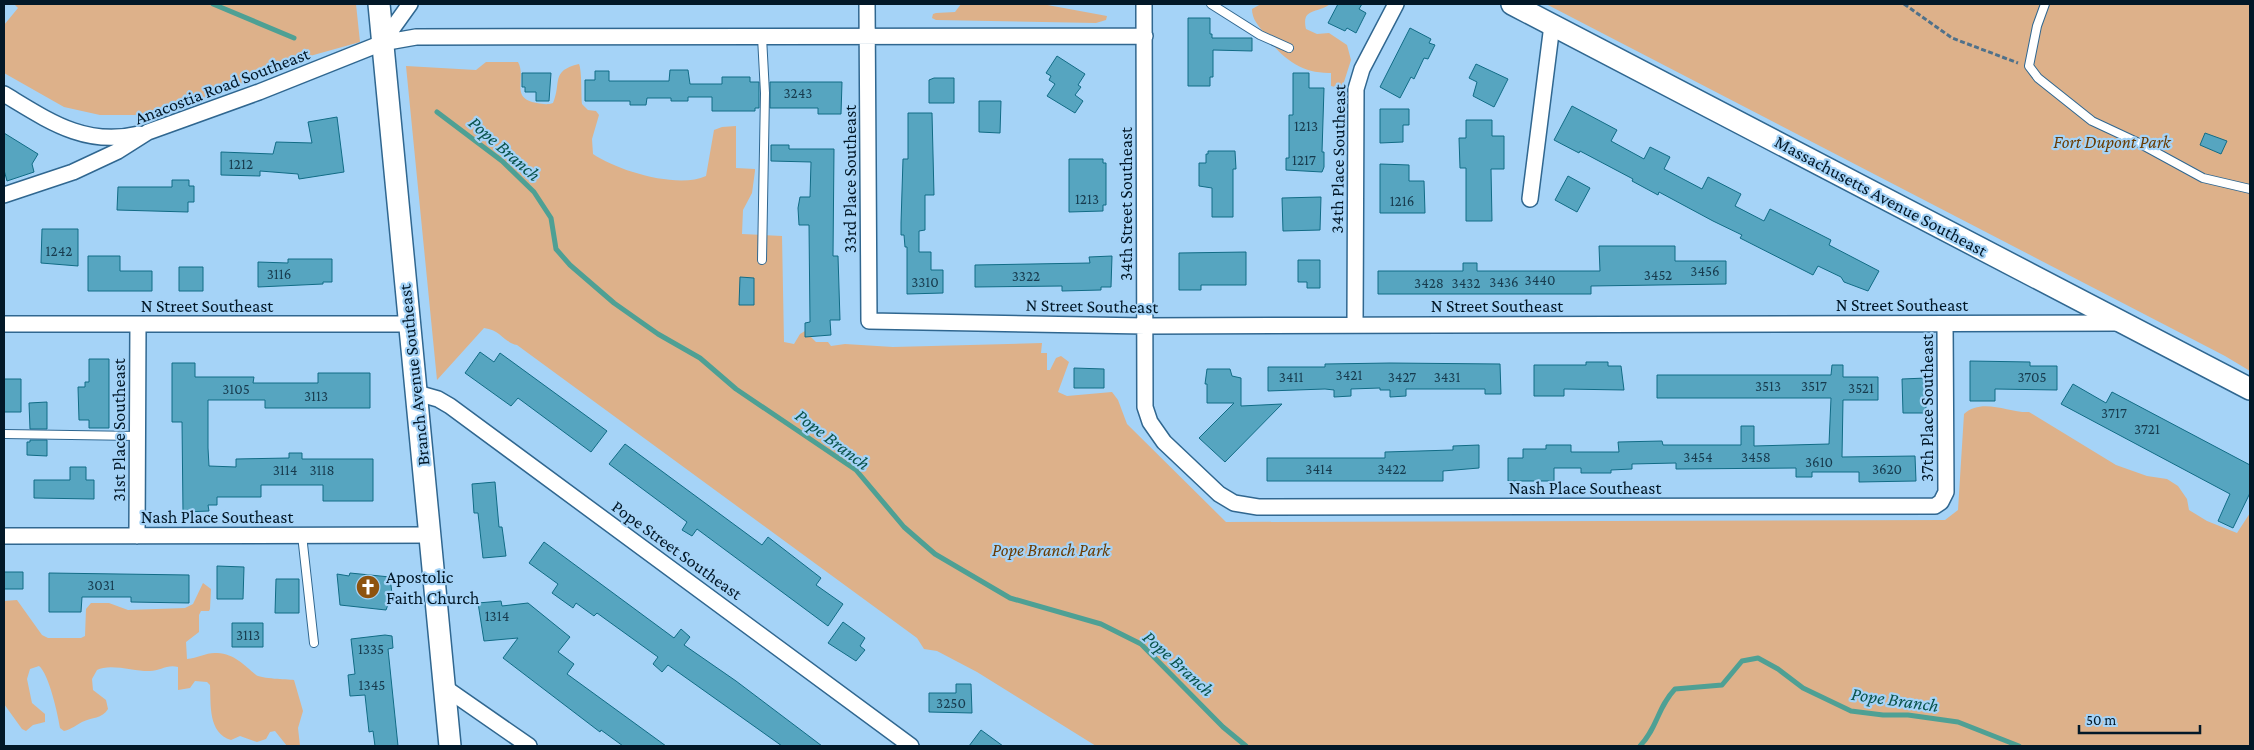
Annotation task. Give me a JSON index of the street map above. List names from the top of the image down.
{
  "streets": {
    "street": [
      "Anacostia Road Southeast",
      "34th Place Southeast",
      "33rd Place Southeast",
      "Massachusetts Avenue Southeast",
      "34th Street Southeast",
      "N Street Southeast",
      "Branch Avenue Southeast",
      "37th Place Southeast",
      "31st Place Southeast",
      "Nash Place Southeast",
      "Pope Street Southeast"
    ]
  },
  "crossings": [
    ["Anacostia Road Southeast", "33rd Place Southeast"],
    ["Anacostia Road Southeast", "34th Street Southeast"],
    ["Anacostia Road Southeast", "Branch Avenue Southeast"],
    ["34th Place Southeast", "N Street Southeast"],
    ["33rd Place Southeast", "N Street Southeast"],
    ["Massachusetts Avenue Southeast", "N Street Southeast"],
    ["34th Street Southeast", "N Street Southeast"],
    ["34th Street Southeast", "Nash Place Southeast"],
    ["N Street Southeast", "Branch Avenue Southeast"],
    ["N Street Southeast", "37th Place Southeast"],
    ["N Street Southeast", "31st Place Southeast"],
    ["Branch Avenue Southeast", "Nash Place Southeast"],
    ["Branch Avenue Southeast", "Pope Street Southeast"],
    ["37th Place Southeast", "Nash Place Southeast"],
    ["31st Place Southeast", "Nash Place Southeast"]
  ],
  "water": ["Pope Branch"],
  "parks": ["Fort Dupont Park", "Pope Branch Park"],
  "places": {
    "church": ["Apostolic Faith Church"]
  },
  "house_numbers": [
    "3243",
    "1213",
    "1217",
    "1212",
    "1213",
    "1216",
    "1242",
    "3456",
    "3116",
    "3452",
    "3322",
    "3440",
    "3310",
    "3436",
    "3428",
    "3432",
    "3421",
    "3411",
    "3427",
    "3431",
    "3705",
    "3513",
    "3517",
    "3521",
    "3105",
    "3113",
    "3717",
    "3721",
    "3454",
    "3458",
    "3610",
    "3414",
    "3422",
    "3620",
    "3114",
    "3118",
    "3031",
    "1314",
    "3113",
    "1335",
    "1345",
    "3250"
  ],
  "scale_bar": "50 m"
}
